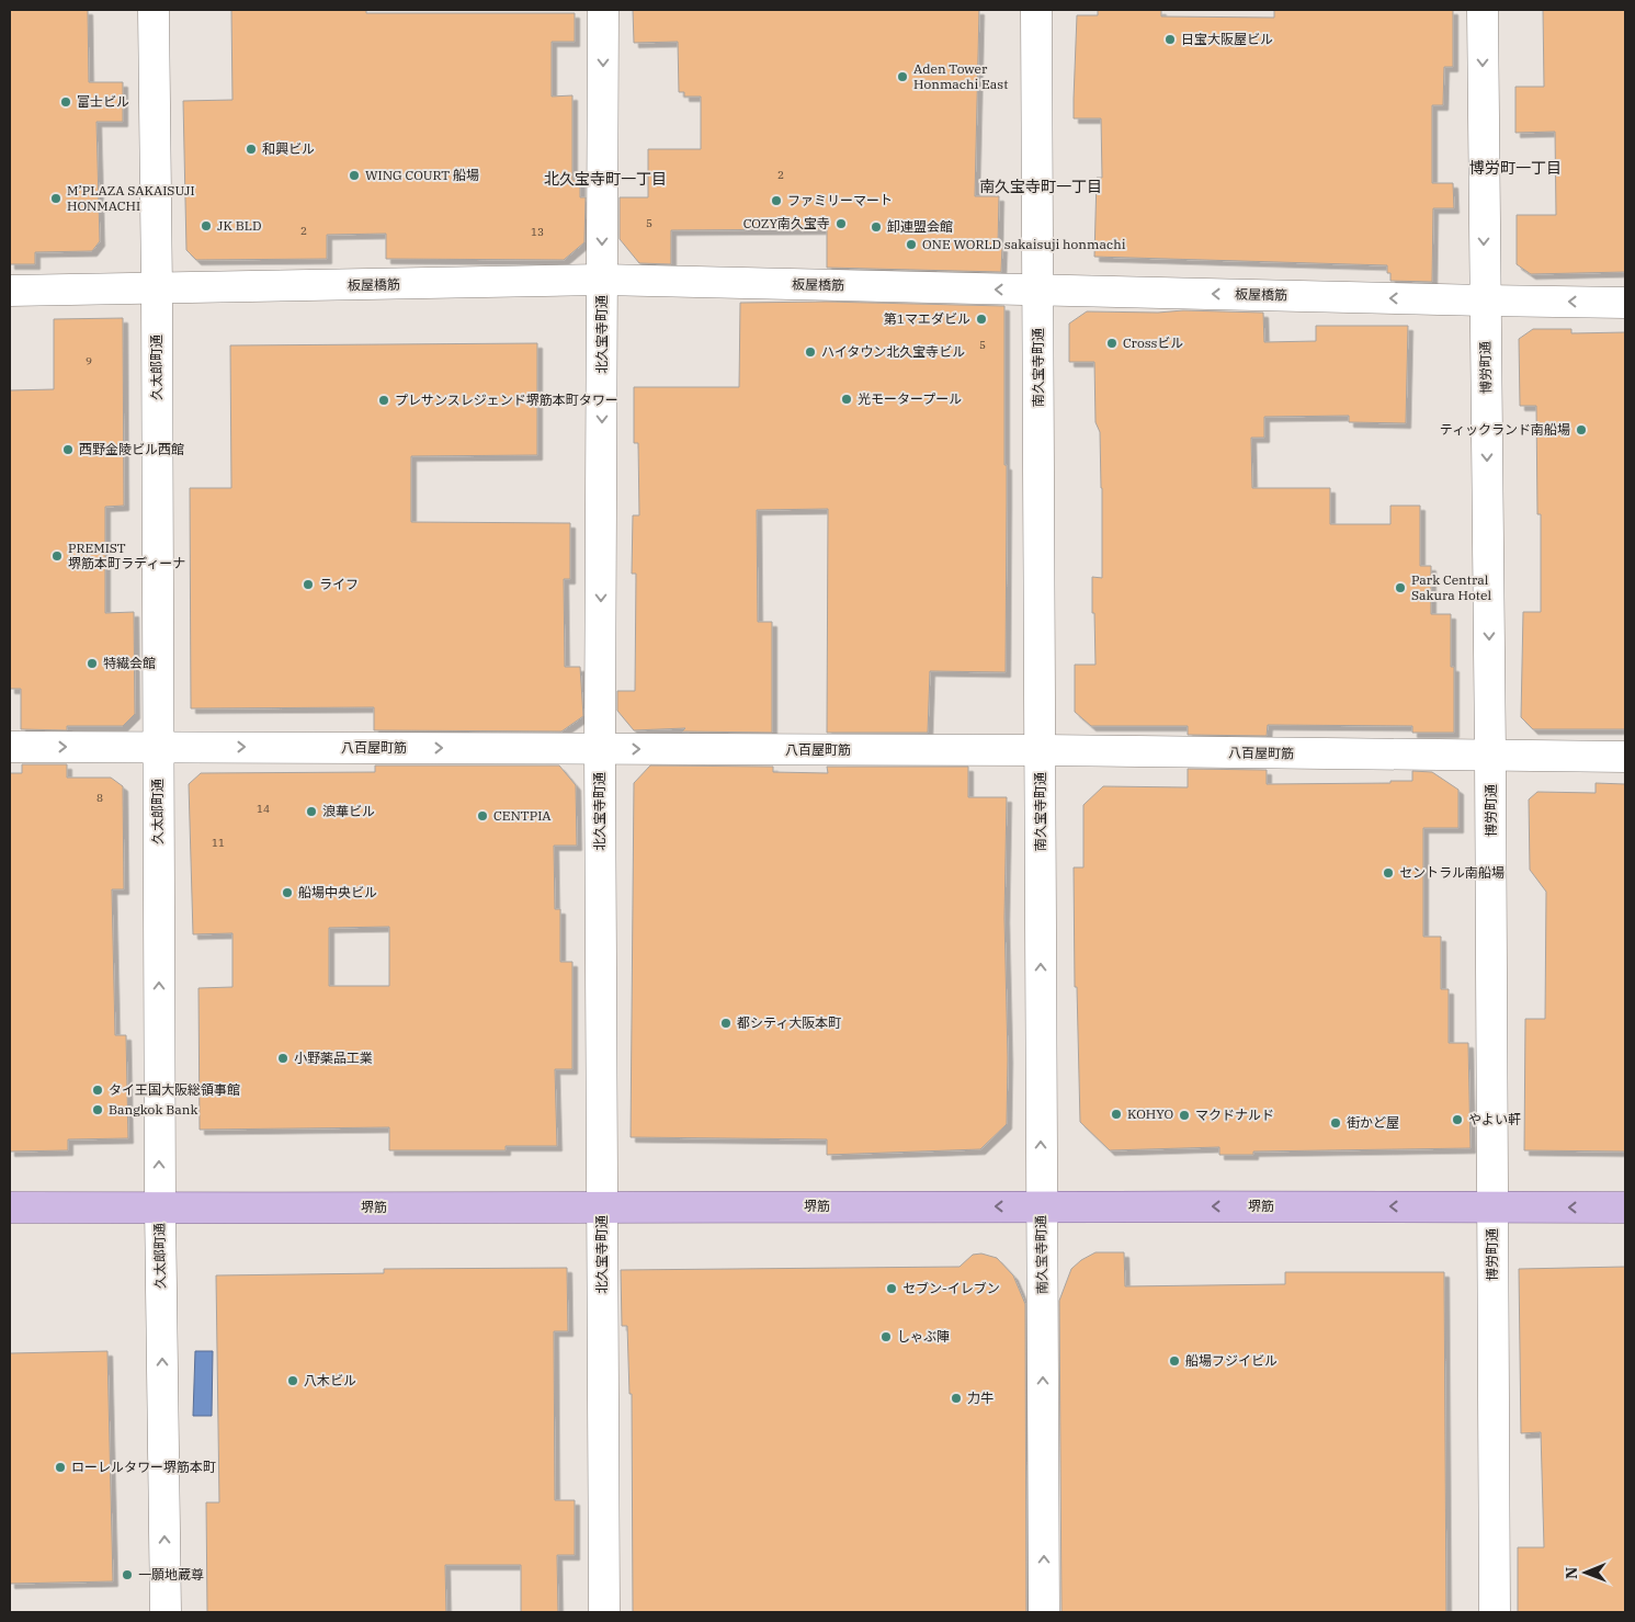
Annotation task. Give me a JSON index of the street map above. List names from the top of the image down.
{
  "streets": {
    "main road": ["堺筋"],
    "street": [
      "板屋橋筋",
      "北久宝寺町通",
      "久太郎町通",
      "南久宝寺町通",
      "博労町通",
      "八百屋町筋"
    ]
  },
  "crossings": [
    ["板屋橋筋", "北久宝寺町通"],
    ["板屋橋筋", "久太郎町通"],
    ["板屋橋筋", "南久宝寺町通"],
    ["板屋橋筋", "博労町通"],
    ["北久宝寺町通", "八百屋町筋"],
    ["北久宝寺町通", "堺筋"],
    ["久太郎町通", "八百屋町筋"],
    ["久太郎町通", "堺筋"],
    ["南久宝寺町通", "八百屋町筋"],
    ["南久宝寺町通", "堺筋"],
    ["博労町通", "八百屋町筋"],
    ["博労町通", "堺筋"]
  ],
  "one_way": [
    "板屋橋筋",
    "北久宝寺町通",
    "久太郎町通",
    "南久宝寺町通",
    "博労町通",
    "八百屋町筋",
    "堺筋"
  ],
  "districts": ["博労町一丁目", "北久宝寺町一丁目", "南久宝寺町一丁目"],
  "places": [
    "日宝大阪屋ビル",
    "Aden Tower Honmachi East",
    "富士ビル",
    "和興ビル",
    "WING COURT 船場",
    "M’PLAZA SAKAISUJI HONMACHI",
    "ファミリーマート",
    "COZY南久宝寺",
    "JK BLD",
    "卸連盟会館",
    "ONE WORLD sakaisuji honmachi",
    "第1マエダビル",
    "Crossビル",
    "ハイタウン北久宝寺ビル",
    "光モータープール",
    "プレサンスレジェンド堺筋本町タワー",
    "ティックランド南船場",
    "西野金陵ビル西館",
    "PREMIST 堺筋本町ラディーナ",
    "ライフ",
    "Park Central Sakura Hotel",
    "特繊会館",
    "浪華ビル",
    "CENTPIA",
    "セントラル南船場",
    "船場中央ビル",
    "都シティ大阪本町",
    "小野薬品工業",
    "タイ王国大阪総領事館",
    "Bangkok Bank",
    "KOHYO",
    "マクドナルド",
    "やよい軒",
    "街かど屋",
    "セブン-イレブン",
    "しゃぶ陣",
    "船場フジイビル",
    "八木ビル",
    "力牛",
    "ローレルタワー堺筋本町",
    "一願地蔵尊"
  ],
  "house_numbers": [
    "2",
    "5",
    "2",
    "13",
    "5",
    "9",
    "8",
    "14",
    "11"
  ],
  "north": "left"
}
